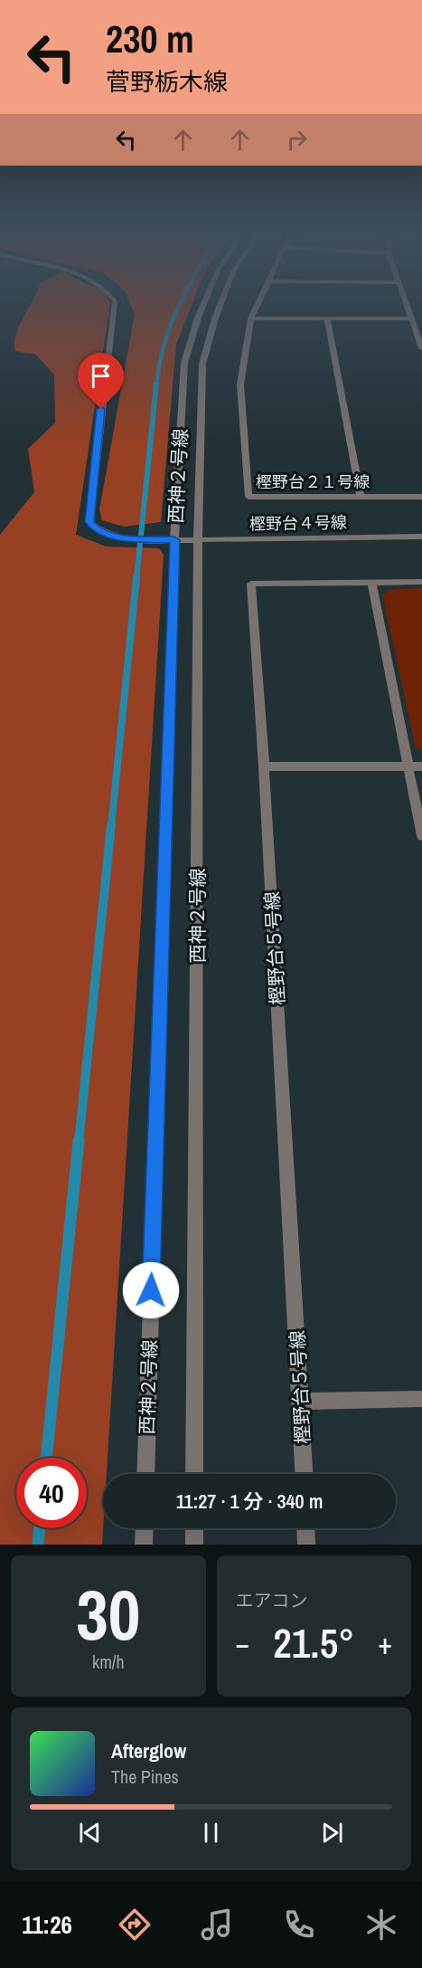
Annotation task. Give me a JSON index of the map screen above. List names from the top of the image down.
{
  "streets": {
    "street": [
      "西神２号線",
      "樫野台２１号線",
      "樫野台４号線",
      "樫野台５号線"
    ]
  },
  "crossings": [
    ["西神２号線", "樫野台４号線"]
  ],
  "page": {
    "turn": ["230 m", "菅野栃木線"],
    "limit": "40",
    "trip": "11:27 · 1 分 · 340 m",
    "tile": [
      ["30", "km/h"],
      "エアコン"
    ],
    "heat": ["−", "21.5°", "+"],
    "song": ["Afterglow", "The Pines"],
    "tabs": "11:26"
  }
}
